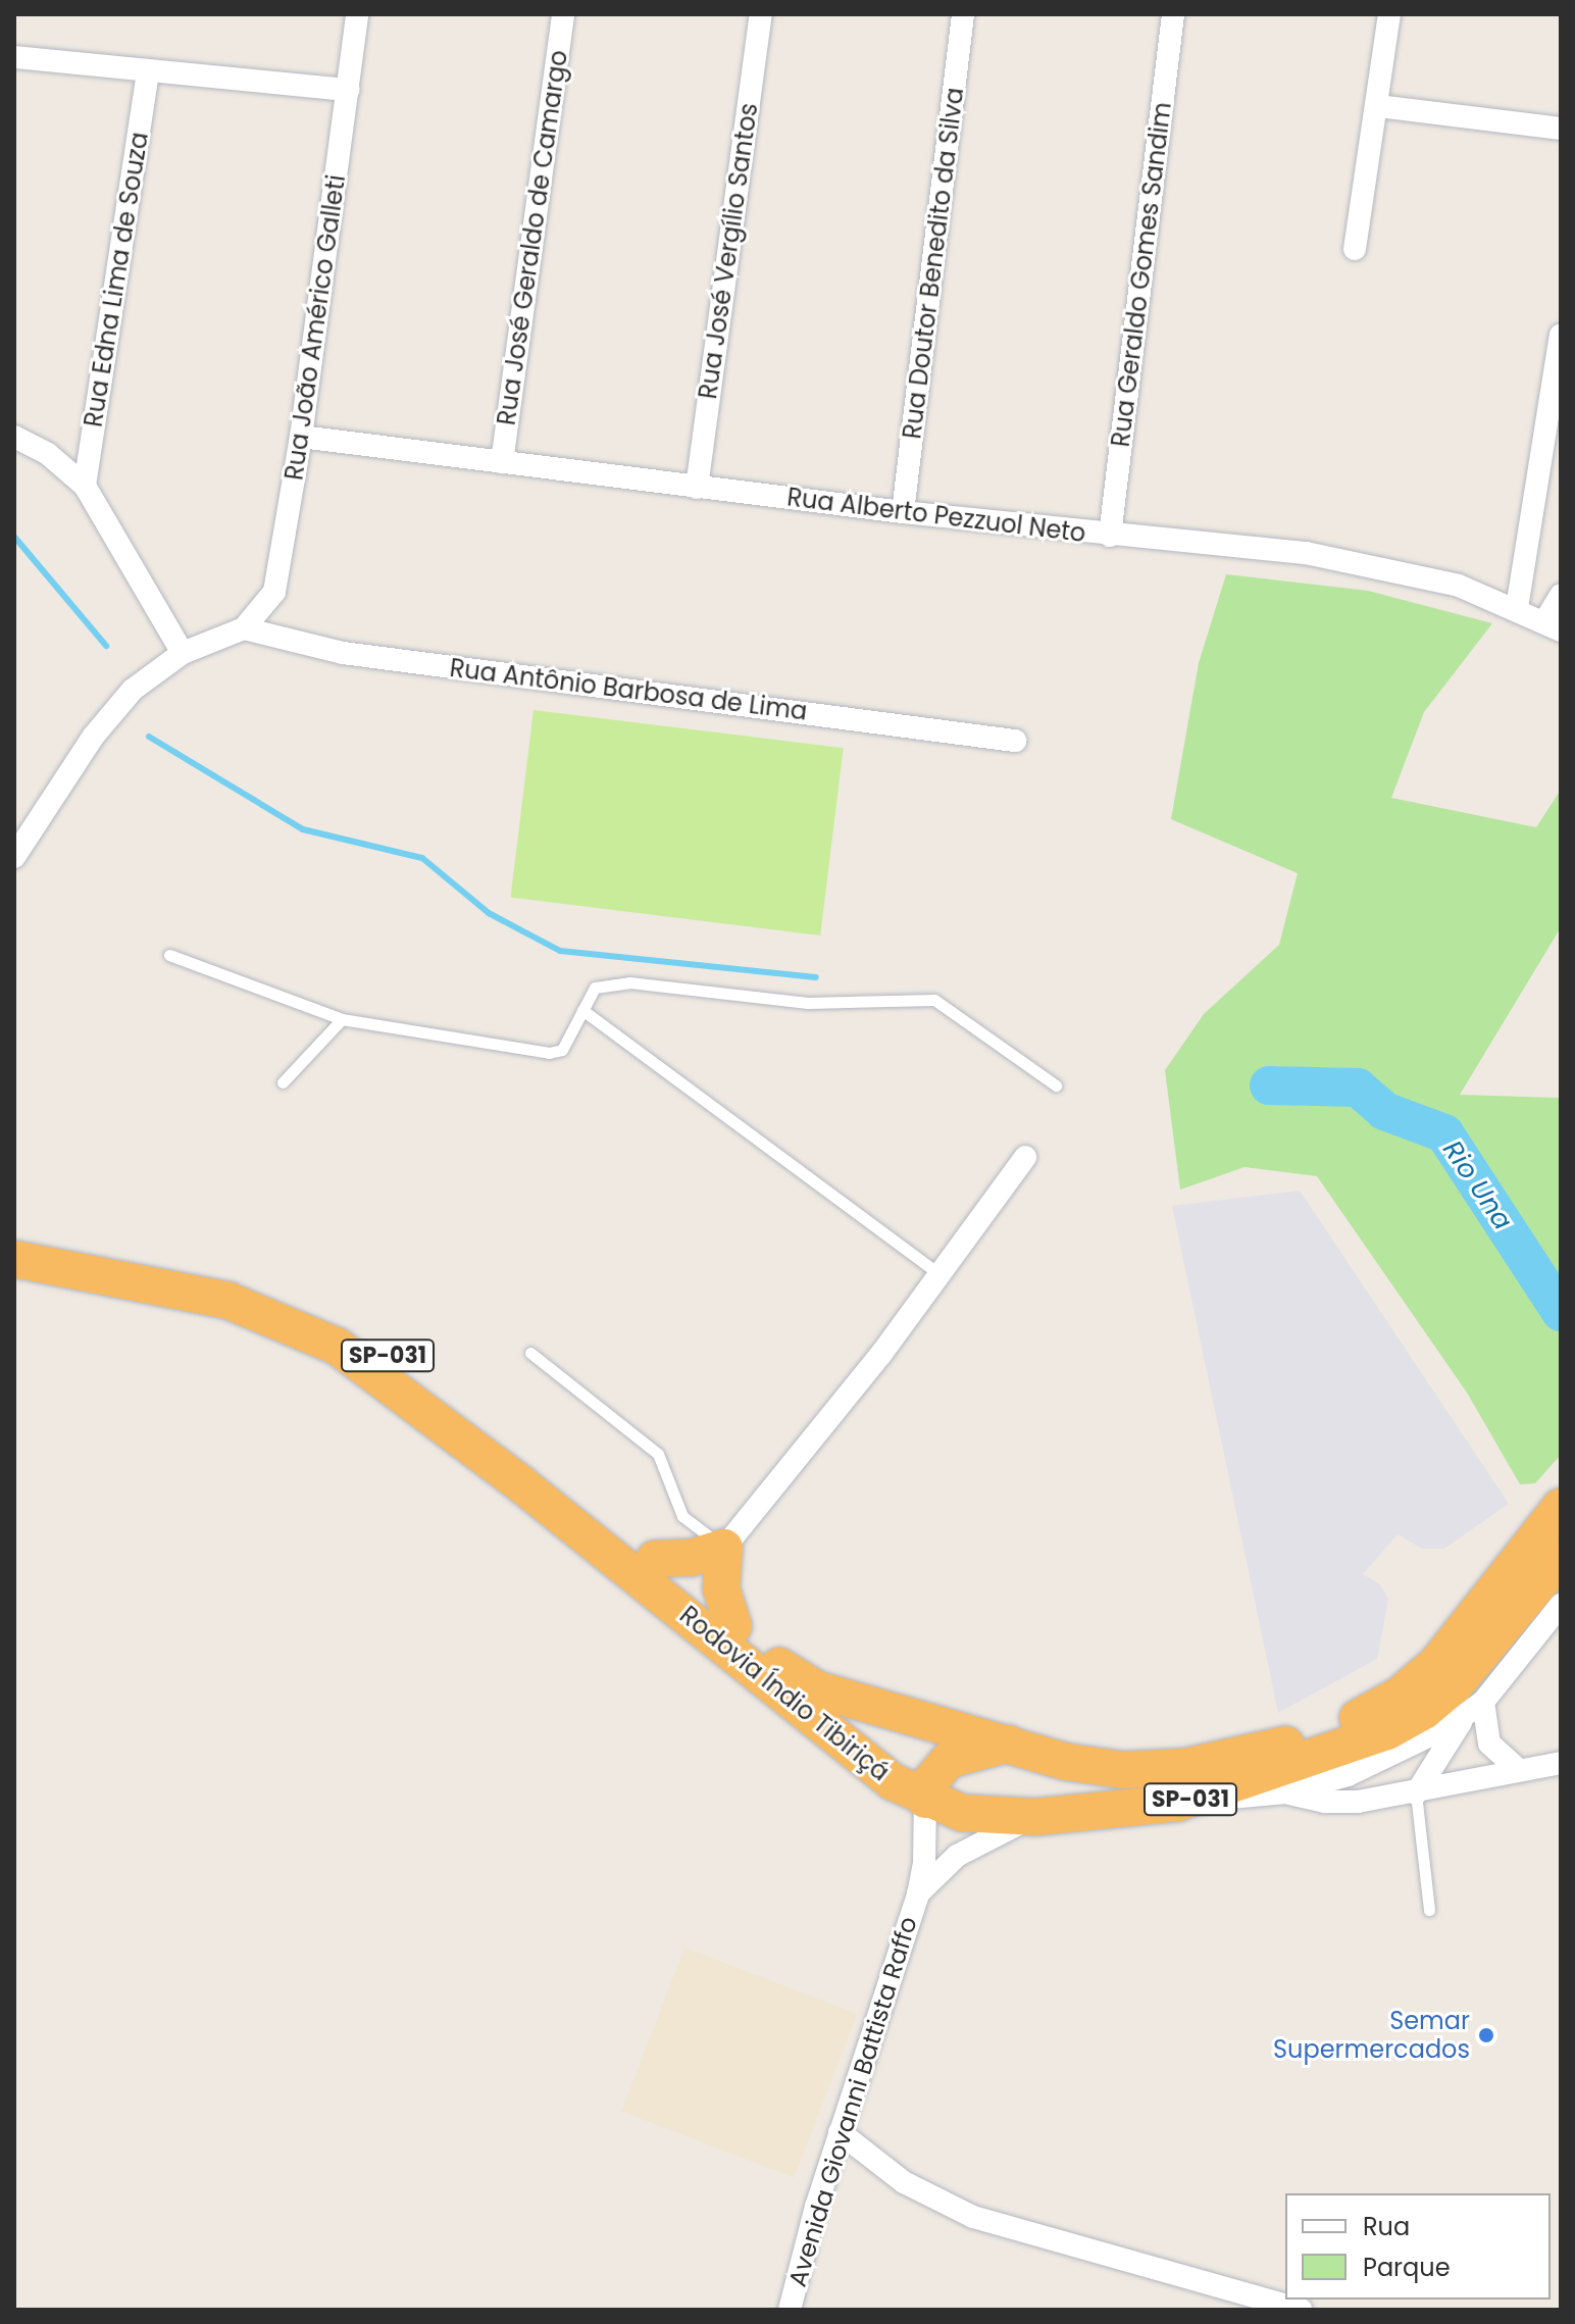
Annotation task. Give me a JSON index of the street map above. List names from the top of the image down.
{
  "streets": {
    "highway": ["SP-031", "Rodovia Índio Tibiriçá"],
    "street": [
      "Rua José Geraldo de Camargo",
      "Rua José Vergílio Santos",
      "Rua Doutor Benedito da Silva",
      "Rua Geraldo Gomes Sandim",
      "Rua Edna Lima de Souza",
      "Rua João Américo Galleti",
      "Rua Alberto Pezzuol Neto",
      "Rua Antônio Barbosa de Lima",
      "Avenida Giovanni Battista Raffo"
    ]
  },
  "crossings": [
    ["Rua José Geraldo de Camargo", "Rua Alberto Pezzuol Neto"],
    ["Rua José Vergílio Santos", "Rua Alberto Pezzuol Neto"],
    ["Rua Doutor Benedito da Silva", "Rua Alberto Pezzuol Neto"],
    ["Rua Geraldo Gomes Sandim", "Rua Alberto Pezzuol Neto"],
    ["Rua João Américo Galleti", "Rua Alberto Pezzuol Neto"],
    ["Rua João Américo Galleti", "Rua Antônio Barbosa de Lima"],
    ["Rodovia Índio Tibiriçá", "Avenida Giovanni Battista Raffo"]
  ],
  "water": ["Rio Una"],
  "places": ["Semar Supermercados"],
  "legend": ["Rua", "Parque"]
}
